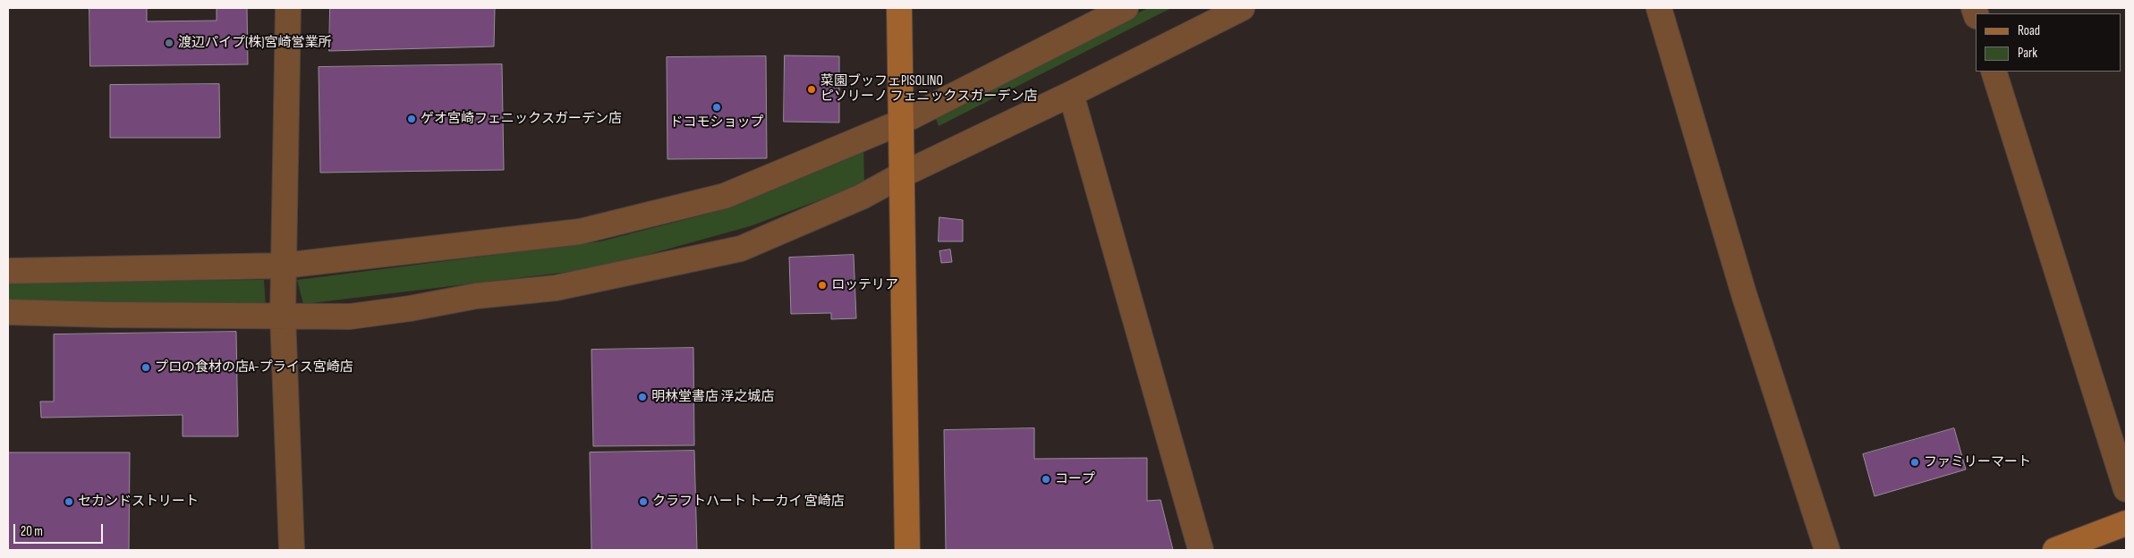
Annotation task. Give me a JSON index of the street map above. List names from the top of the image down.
{
  "places": [
    "渡辺パイプ(株)宮崎営業所",
    "菜園ブッフェPISOLINO ピソリーノ フェニックスガーデン店",
    "ドコモショップ",
    "ゲオ宮崎フェニックスガーデン店",
    "ロッテリア",
    "プロの食材の店A-プライス宮崎店",
    "明林堂書店 浮之城店",
    "ファミリーマート",
    "コープ",
    "セカンドストリート",
    "クラフトハート トーカイ 宮崎店"
  ],
  "legend": ["Road", "Park"],
  "scale_bar": "20 m"
}
